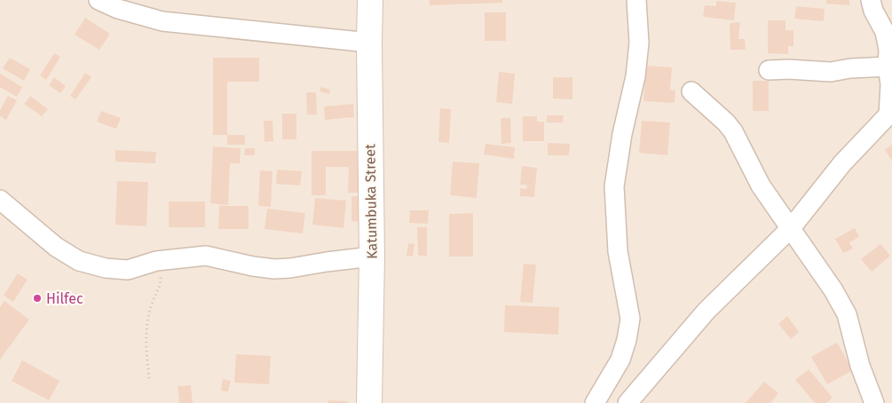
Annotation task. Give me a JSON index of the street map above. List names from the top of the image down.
{
  "streets": {
    "main road": ["Katumbuka Street"]
  },
  "places": ["Hilfec"]
}
